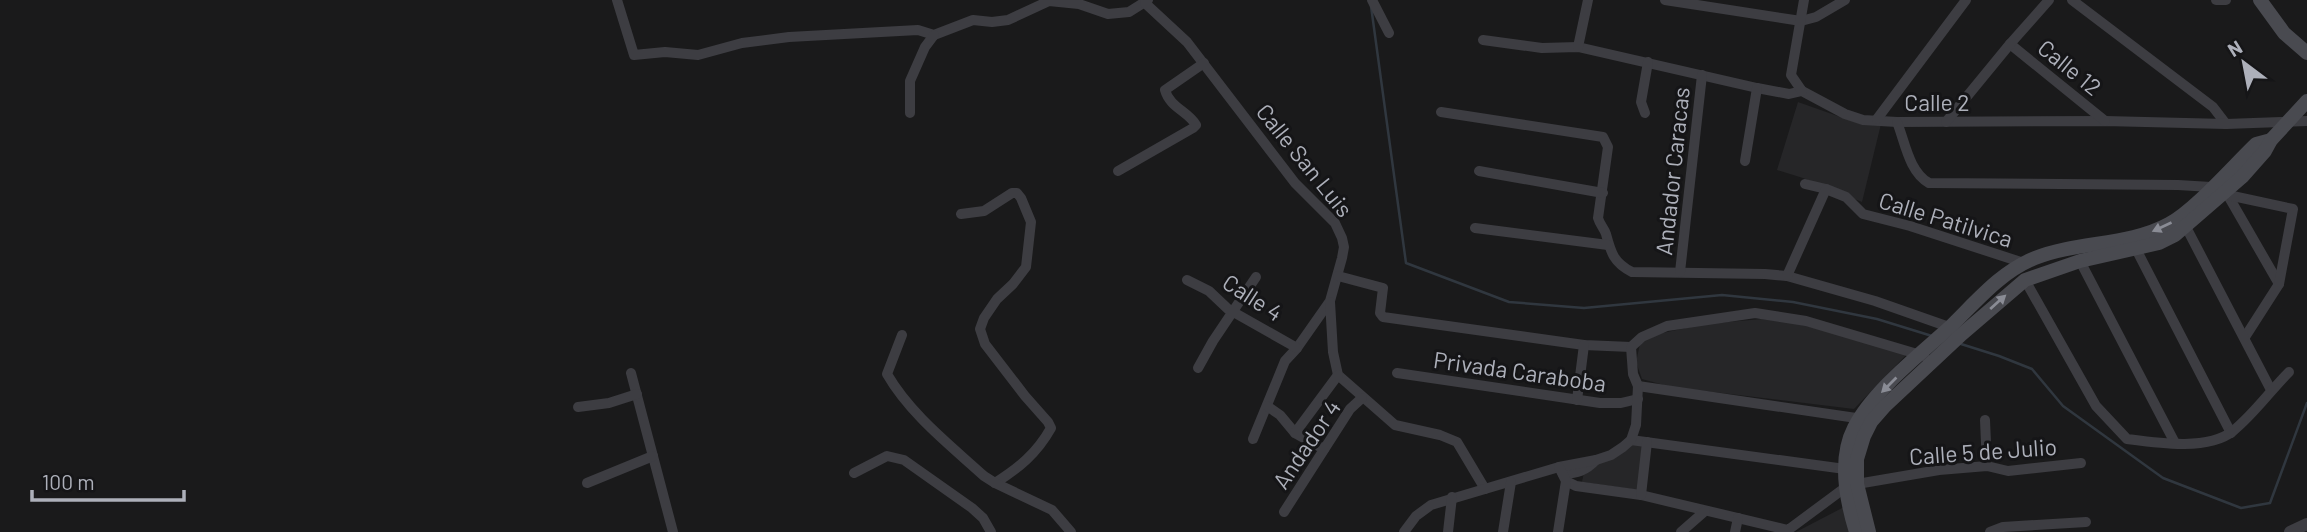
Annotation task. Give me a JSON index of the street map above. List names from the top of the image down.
{
  "streets": {
    "street": [
      "Calle 12",
      "Calle 2",
      "Calle San Luis",
      "Andador Caracas",
      "Calle Patilvica",
      "Calle 4",
      "Privada Caraboba",
      "Andador 4",
      "Calle 5 de Julio"
    ]
  },
  "crossings": [
    ["Calle 12", "Calle 2"],
    ["Calle 2", "Andador Caracas"],
    ["Calle San Luis", "Calle 4"]
  ],
  "scale_bar": "100 m",
  "north": "top left"
}
